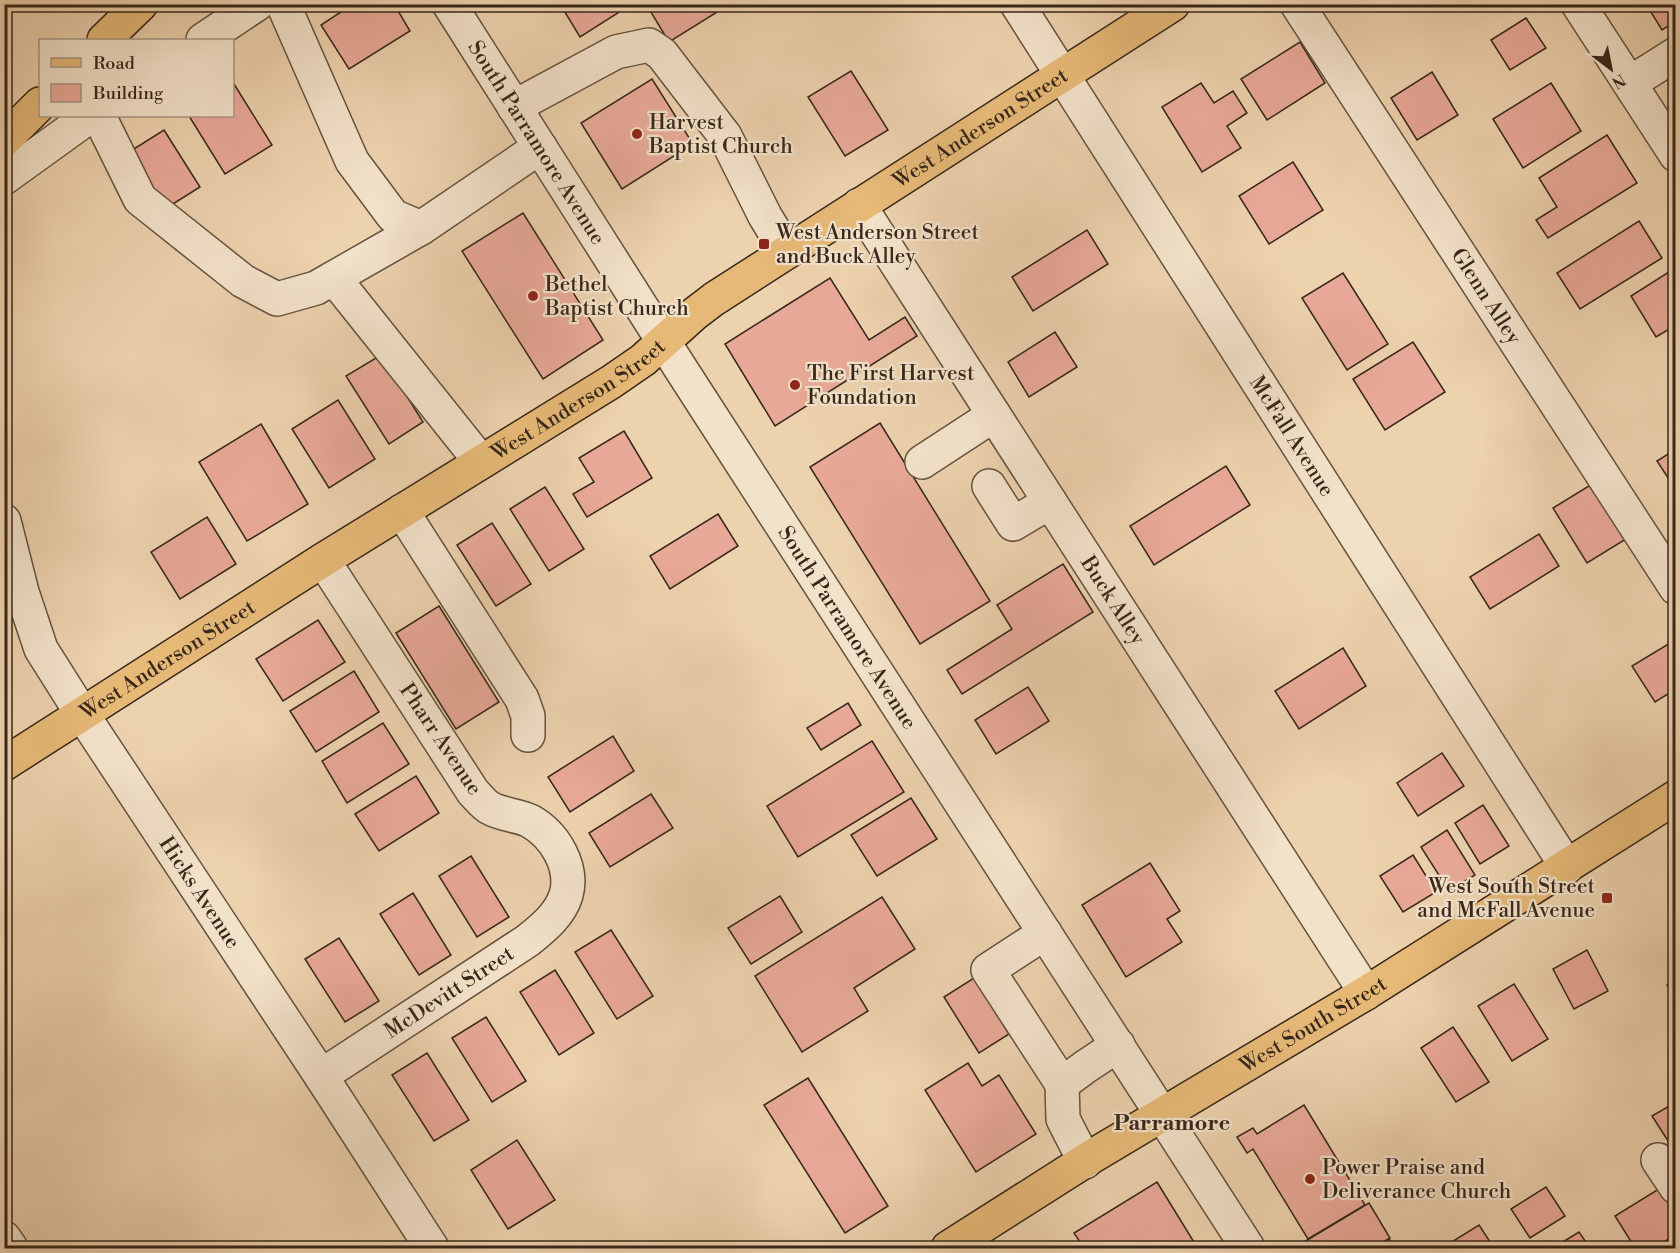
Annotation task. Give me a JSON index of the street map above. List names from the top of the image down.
{
  "streets": {
    "main road": ["West Anderson Street", "West South Street"],
    "street": [
      "South Parramore Avenue",
      "Glenn Alley",
      "McFall Avenue",
      "Buck Alley",
      "Pharr Avenue",
      "Hicks Avenue",
      "McDevitt Street"
    ]
  },
  "crossings": [
    ["West Anderson Street", "South Parramore Avenue"],
    ["West Anderson Street", "McFall Avenue"],
    ["West Anderson Street", "Buck Alley"],
    ["West Anderson Street", "Pharr Avenue"],
    ["West Anderson Street", "Hicks Avenue"],
    ["South Parramore Avenue", "West South Street"],
    ["McFall Avenue", "West South Street"],
    ["Buck Alley", "West South Street"],
    ["Pharr Avenue", "McDevitt Street"],
    ["Hicks Avenue", "McDevitt Street"]
  ],
  "districts": ["Parramore"],
  "places": {
    "other": [
      "Harvest Baptist Church",
      "Bethel Baptist Church",
      "The First Harvest Foundation",
      "Power Praise and Deliverance Church"
    ],
    "transit": ["West Anderson Street and Buck Alley", "West South Street and McFall Avenue"]
  },
  "legend": ["Road", "Building"],
  "north": "bottom right"
}
